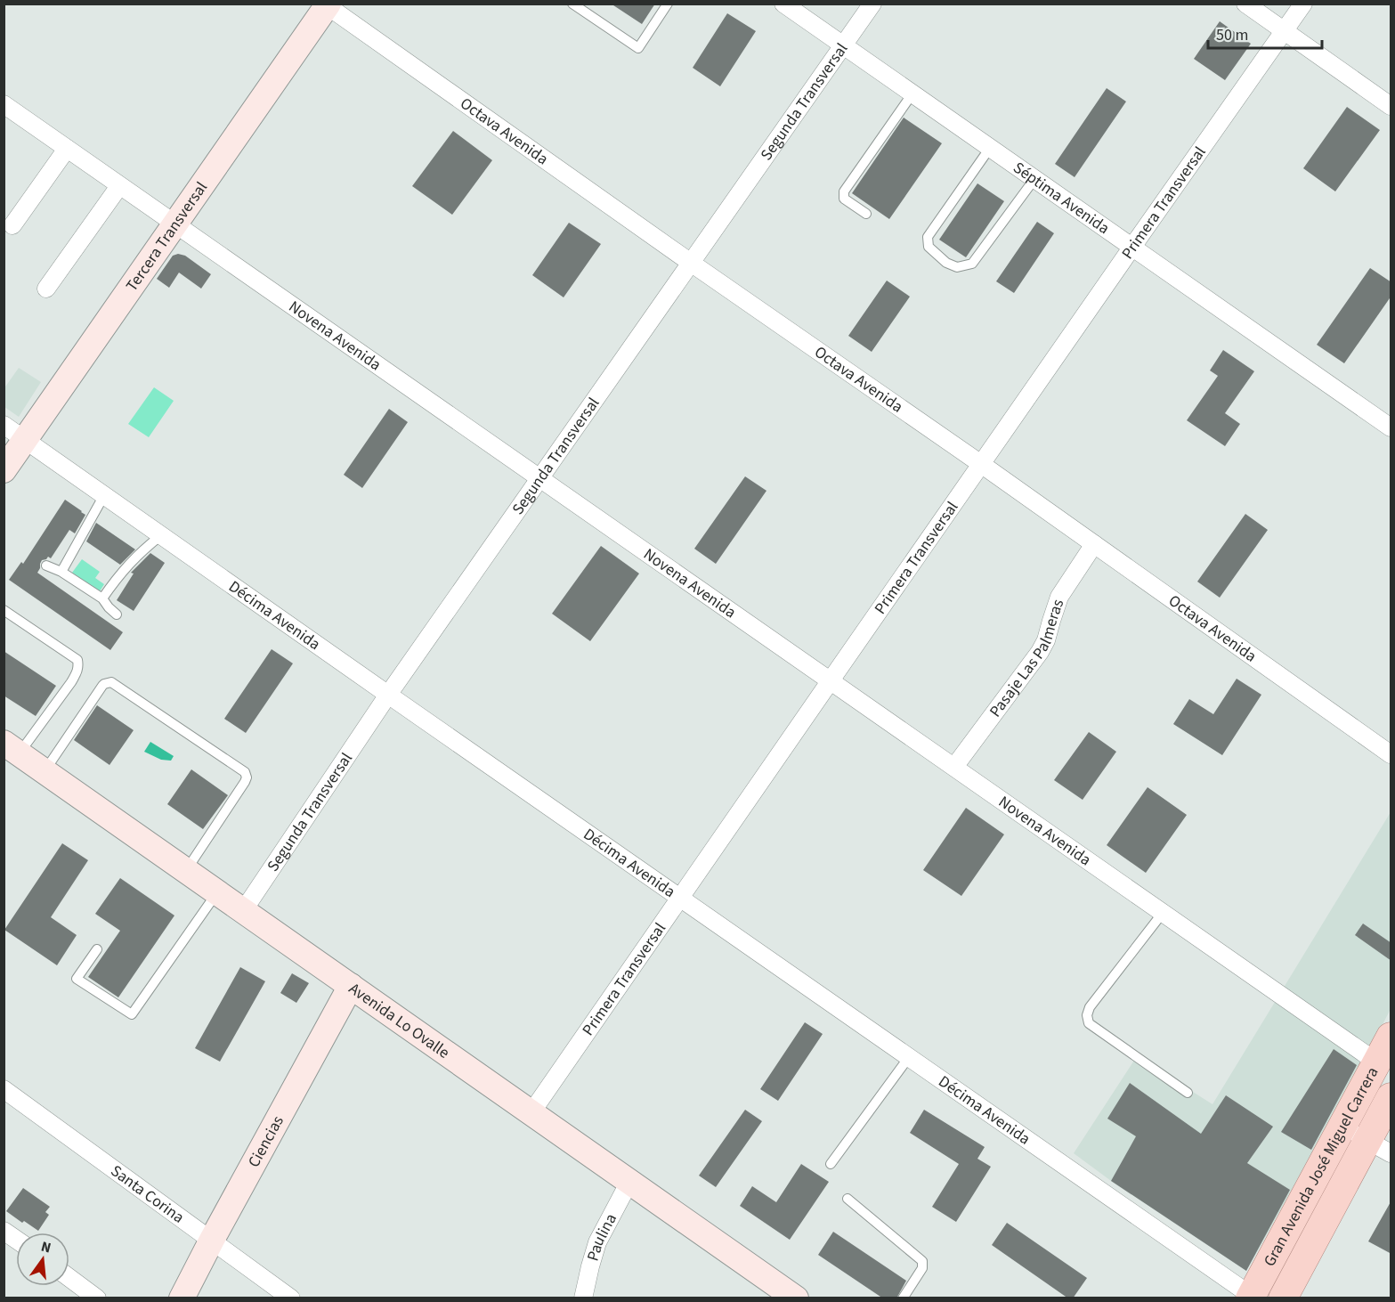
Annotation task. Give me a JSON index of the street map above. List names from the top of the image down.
{
  "streets": {
    "main road": [
      "Tercera Transversal",
      "Avenida Lo Ovalle",
      "Ciencias",
      "Gran Avenida José Miguel Carrera"
    ],
    "street": [
      "Segunda Transversal",
      "Octava Avenida",
      "Séptima Avenida",
      "Primera Transversal",
      "Novena Avenida",
      "Décima Avenida",
      "Pasaje Las Palmeras",
      "Santa Corina",
      "Paulina"
    ]
  },
  "crossings": [
    ["Segunda Transversal", "Octava Avenida"],
    ["Segunda Transversal", "Séptima Avenida"],
    ["Segunda Transversal", "Novena Avenida"],
    ["Segunda Transversal", "Décima Avenida"],
    ["Segunda Transversal", "Avenida Lo Ovalle"],
    ["Octava Avenida", "Primera Transversal"],
    ["Octava Avenida", "Tercera Transversal"],
    ["Octava Avenida", "Pasaje Las Palmeras"],
    ["Séptima Avenida", "Primera Transversal"],
    ["Primera Transversal", "Novena Avenida"],
    ["Primera Transversal", "Décima Avenida"],
    ["Primera Transversal", "Avenida Lo Ovalle"],
    ["Tercera Transversal", "Novena Avenida"],
    ["Tercera Transversal", "Décima Avenida"],
    ["Novena Avenida", "Pasaje Las Palmeras"],
    ["Novena Avenida", "Gran Avenida José Miguel Carrera"],
    ["Décima Avenida", "Gran Avenida José Miguel Carrera"],
    ["Avenida Lo Ovalle", "Ciencias"],
    ["Avenida Lo Ovalle", "Paulina"],
    ["Ciencias", "Santa Corina"]
  ],
  "scale_bar": "50 m",
  "north": "top"
}
